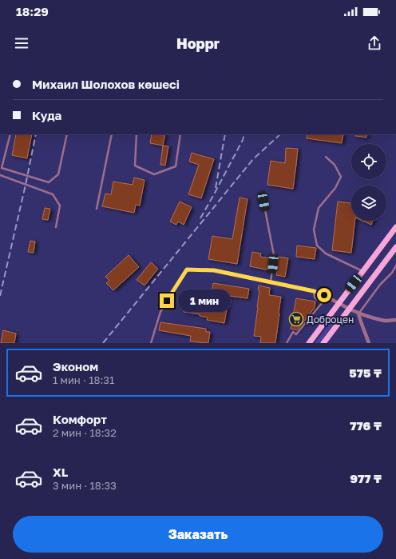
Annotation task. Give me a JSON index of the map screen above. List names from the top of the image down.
{
  "places": {
    "supermarket": ["Доброцен"]
  },
  "page": {
    "status": "18:29",
    "header": "Hoppr",
    "banner": ["Михаил Шолохов көшесі", "Куда"],
    "bubble": "1 мин",
    "list": [
      {
        "name": "Эконом",
        "note": "1 мин · 18:31",
        "value": "575 ₸"
      },
      {
        "name": "Комфорт",
        "note": "2 мин · 18:32",
        "value": "776 ₸"
      },
      {
        "name": "XL",
        "note": "3 мин · 18:33",
        "value": "977 ₸"
      }
    ],
    "buttons": "Заказать"
  }
}
